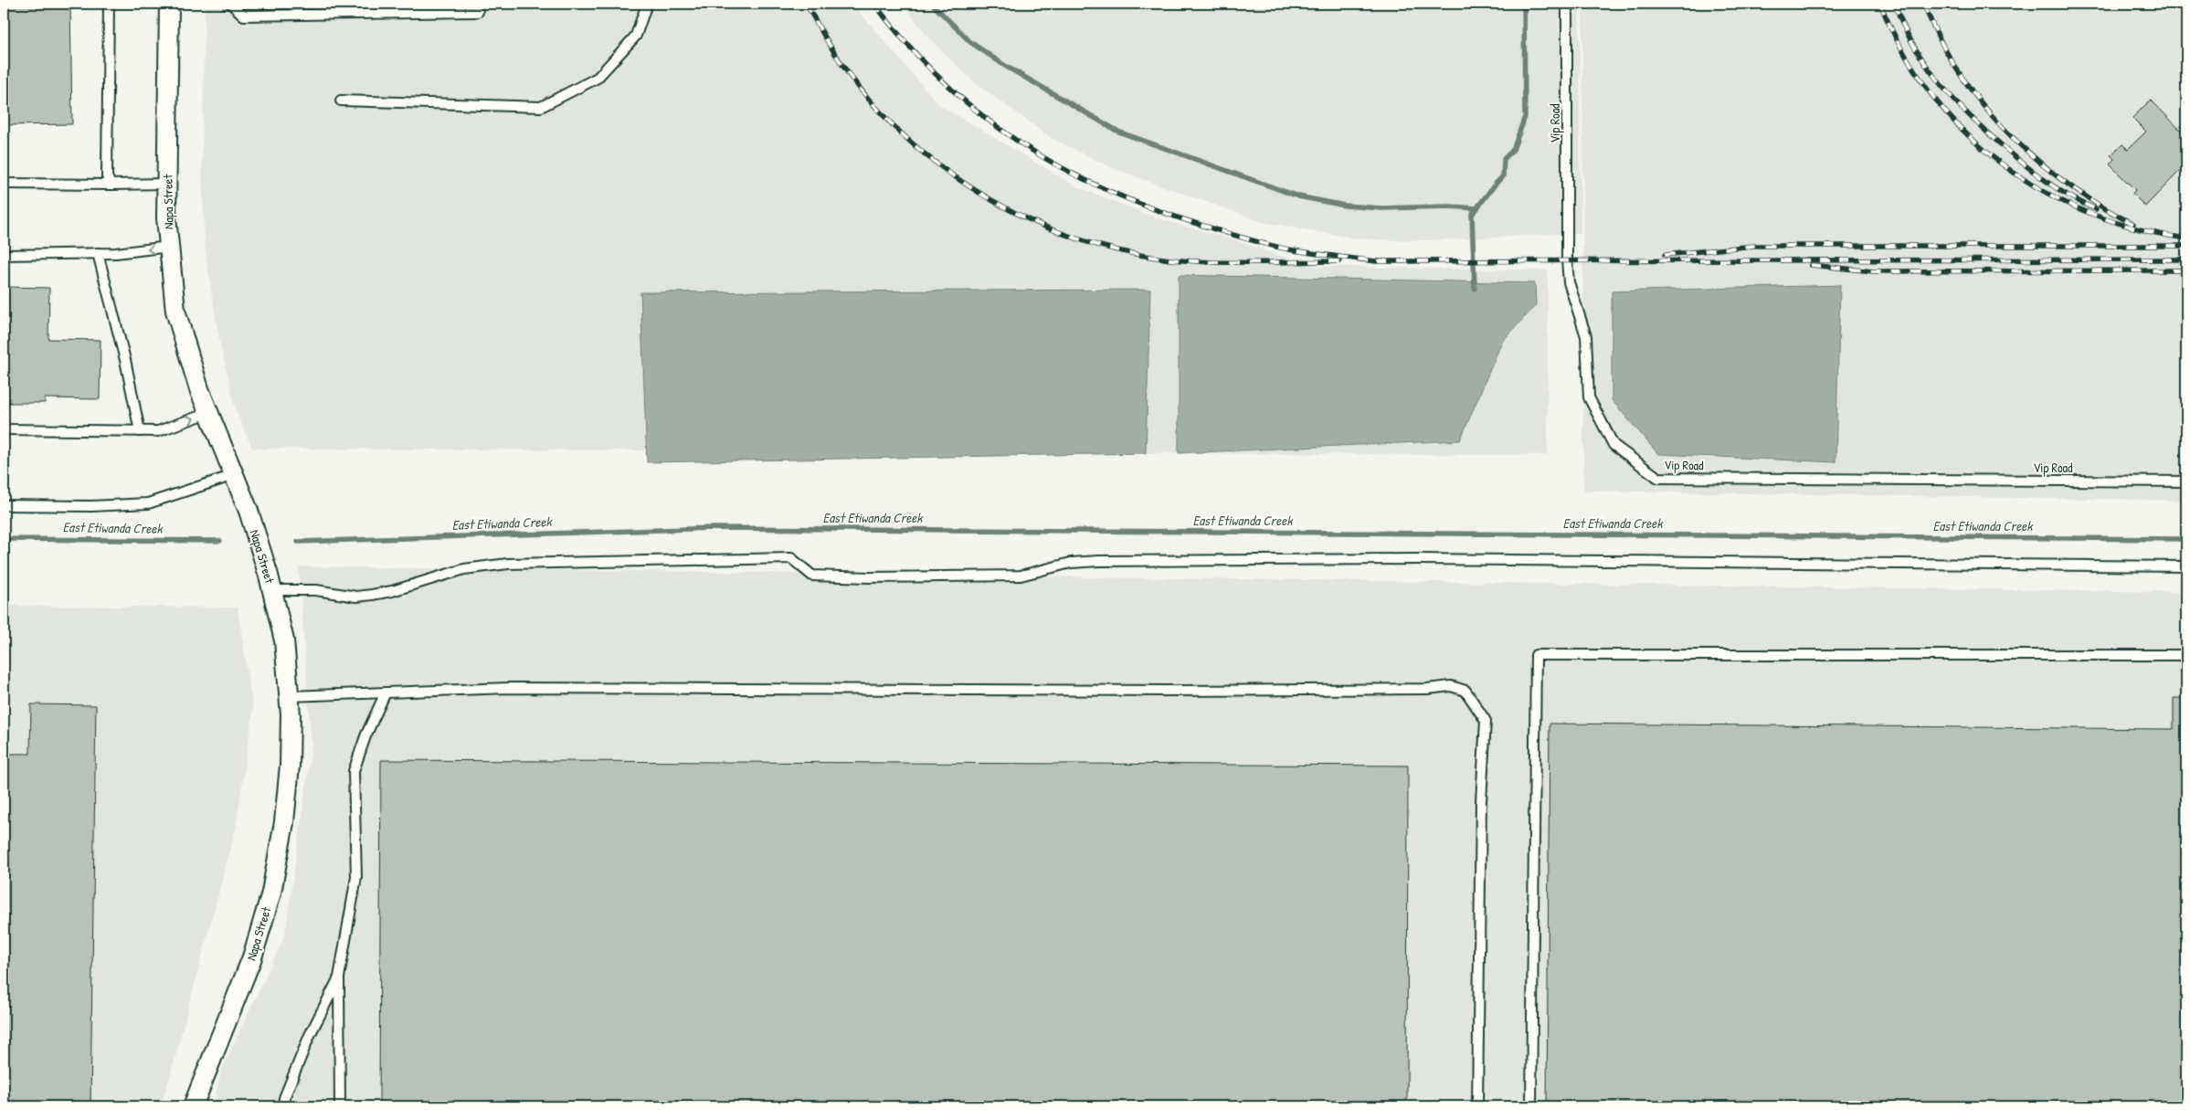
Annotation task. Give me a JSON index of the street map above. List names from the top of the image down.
{
  "streets": {
    "street": ["Napa Street"],
    "lane": ["Vip Road"]
  },
  "water": ["East Etiwanda Creek"]
}
